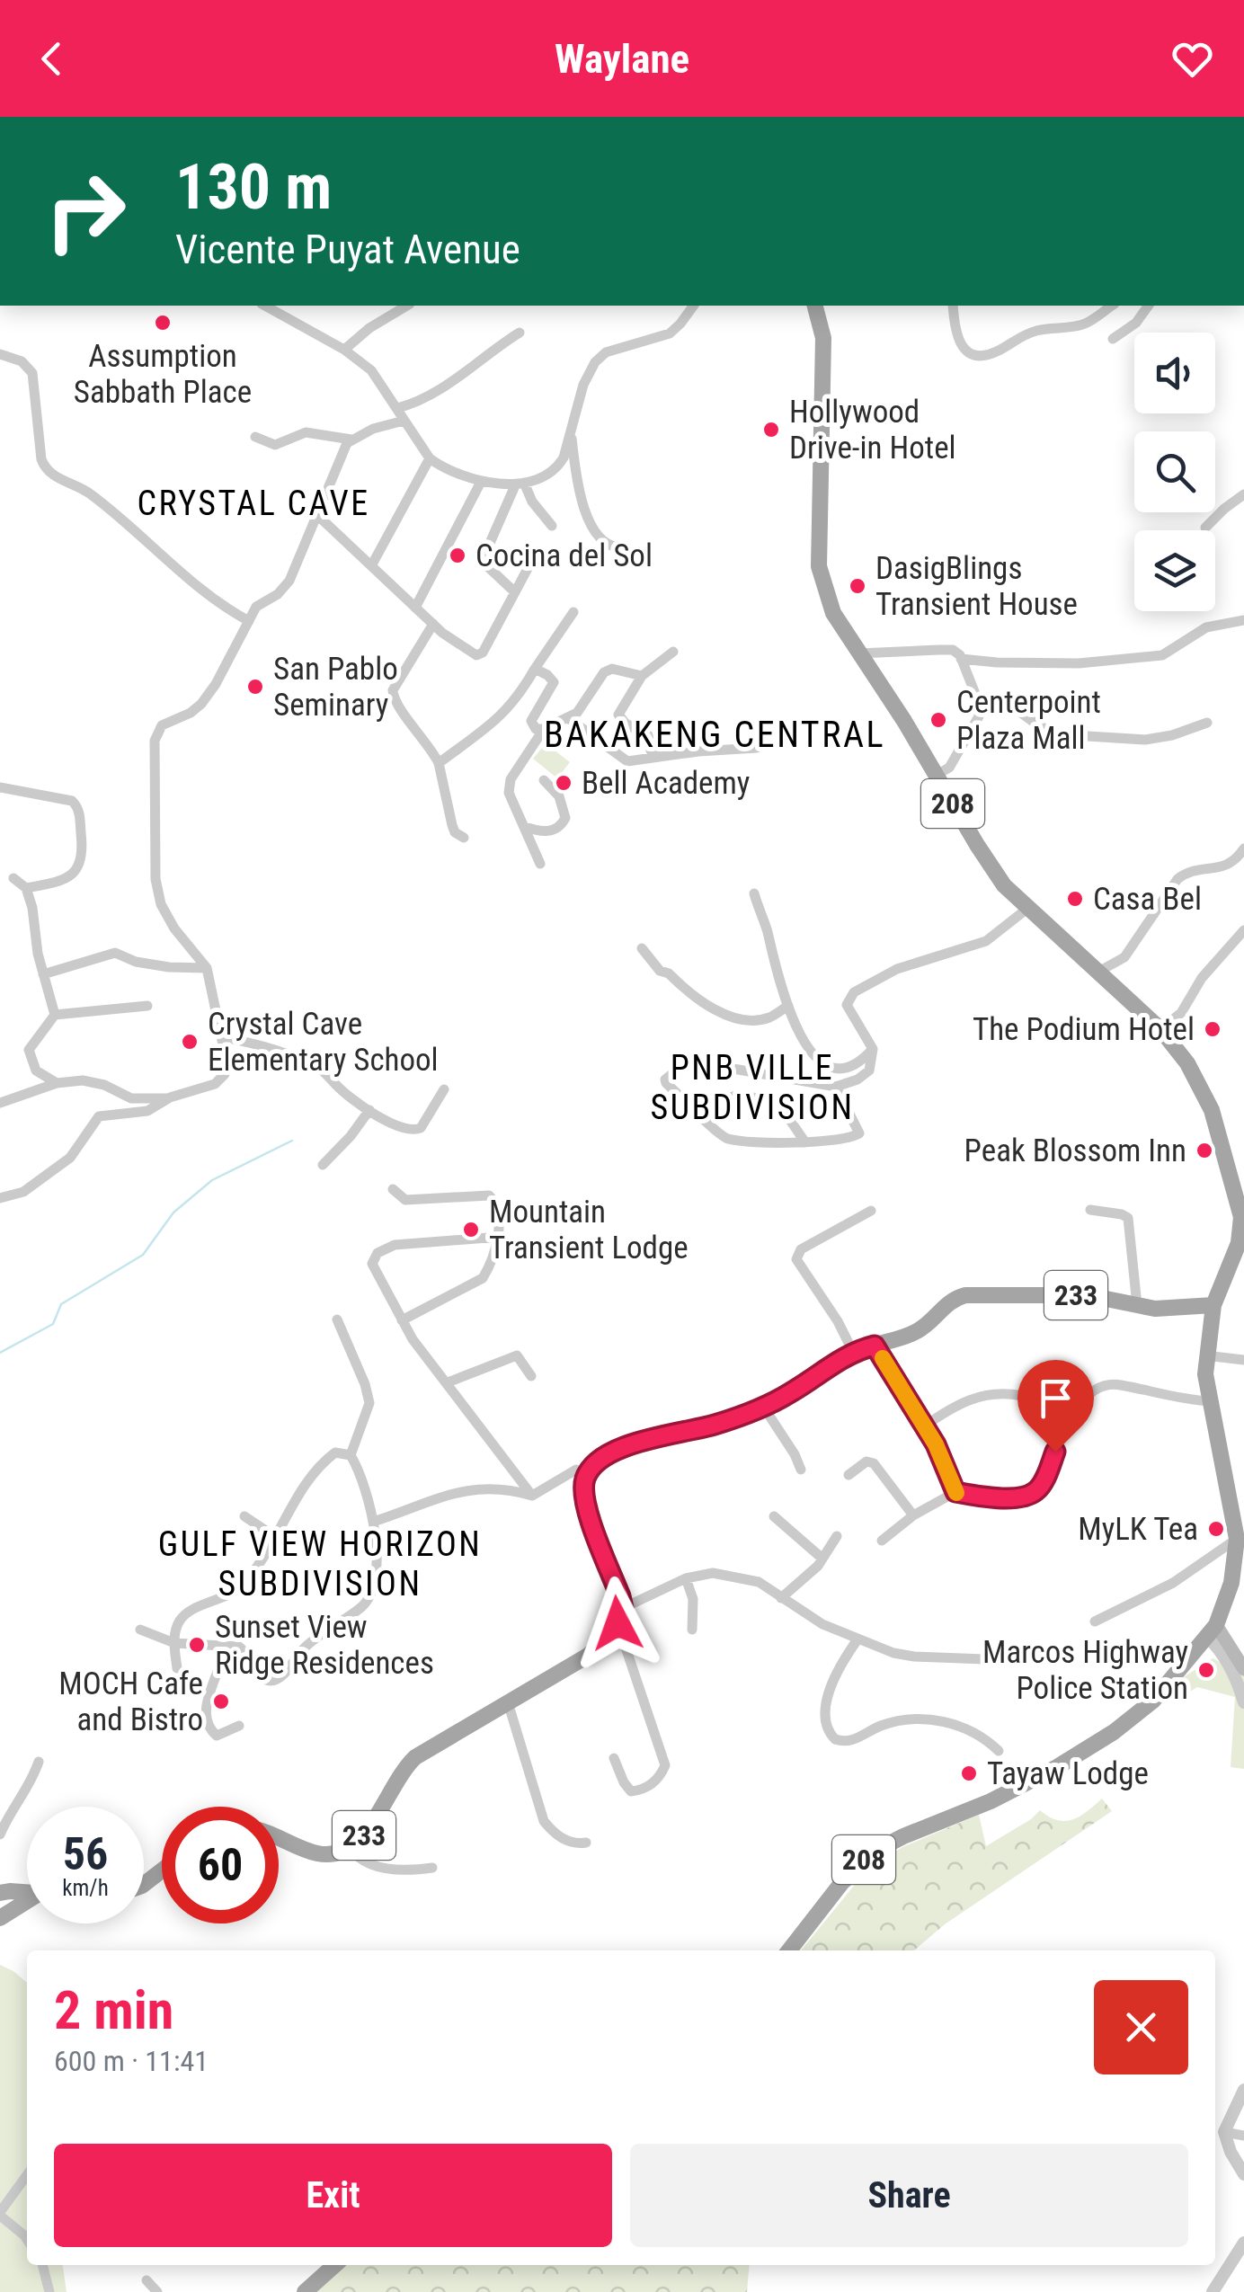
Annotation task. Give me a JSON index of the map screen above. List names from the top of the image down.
{
  "streets": {
    "main road": ["208", "233"]
  },
  "crossings": [
    ["208", "233"]
  ],
  "districts": [
    "CRYSTAL CAVE",
    "BAKAKENG CENTRAL",
    "PNB VILLE SUBDIVISION",
    "GULF VIEW HORIZON SUBDIVISION"
  ],
  "places": [
    "Assumption Sabbath Place",
    "Hollywood Drive-in Hotel",
    "Cocina del Sol",
    "DasigBlings Transient House",
    "San Pablo Seminary",
    "Centerpoint Plaza Mall",
    "Bell Academy",
    "Casa Bel",
    "The Podium Hotel",
    "Crystal Cave Elementary School",
    "Peak Blossom Inn",
    "Mountain Transient Lodge",
    "MyLK Tea",
    "Sunset View Ridge Residences",
    "Marcos Highway Police Station",
    "MOCH Cafe and Bistro",
    "Tayaw Lodge"
  ],
  "page": {
    "header": "Waylane",
    "turn": ["130 m", "Vicente Puyat Avenue"],
    "speed": "56 km/h",
    "limit": "60",
    "heading": ["2 min", "600 m · 11:41"],
    "buttons": ["Exit", "Share"]
  }
}
